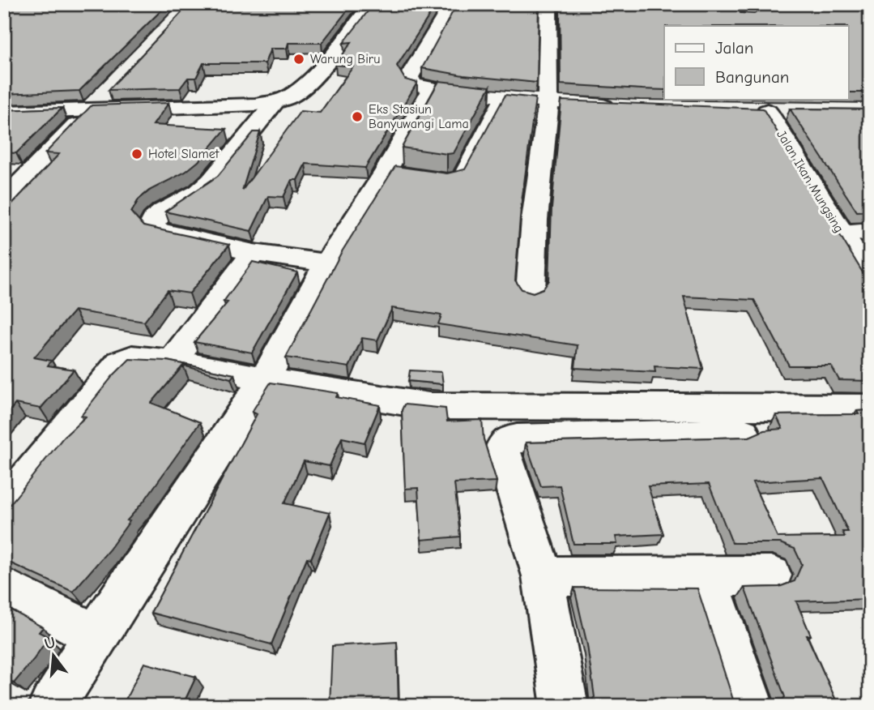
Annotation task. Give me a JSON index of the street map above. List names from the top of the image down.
{
  "streets": {
    "street": ["Jalan Ikan Mungsing"]
  },
  "places": ["Warung Biru", "Eks Stasiun Banyuwangi Lama", "Hotel Slamet"],
  "legend": ["Jalan", "Bangunan"],
  "north": "top"
}
